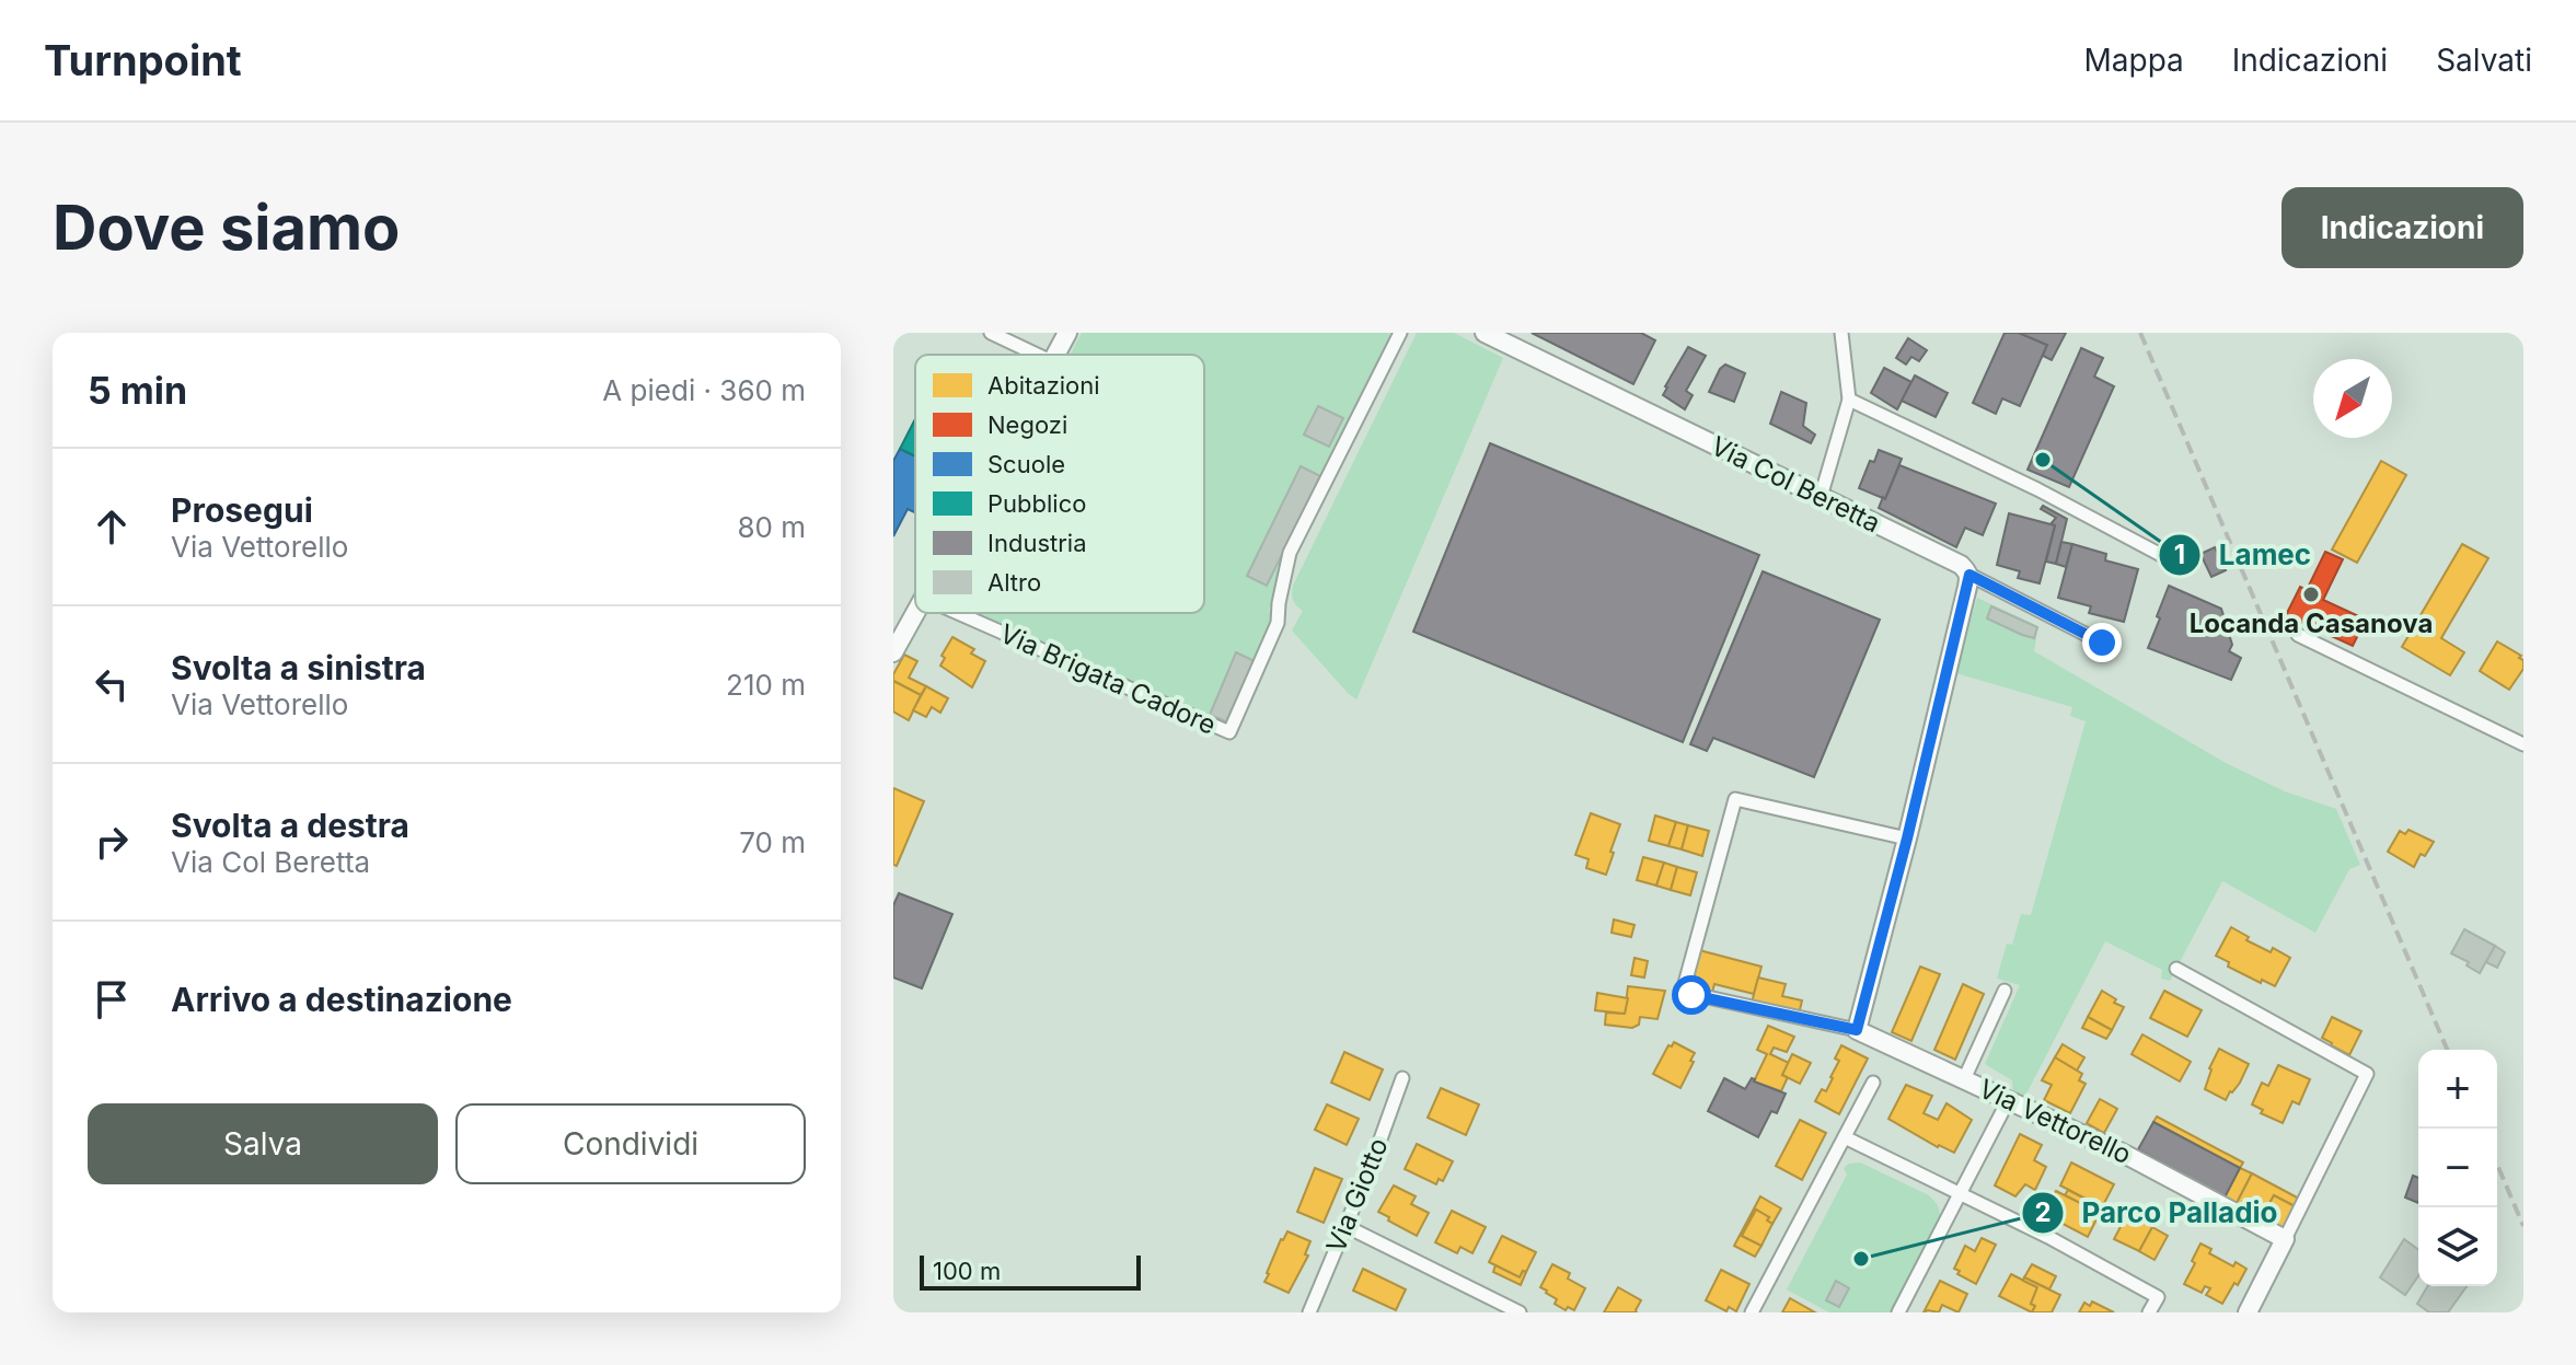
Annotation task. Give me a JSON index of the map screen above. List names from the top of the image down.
{
  "streets": {
    "street": [
      "Via Col Beretta",
      "Via Brigata Cadore",
      "Via Vettorello",
      "Via Giotto"
    ]
  },
  "places": ["Lamec", "Locanda Casanova", "Parco Palladio"],
  "legend": [
    "Abitazioni",
    "Negozi",
    "Scuole",
    "Pubblico",
    "Industria",
    "Altro"
  ],
  "scale_bar": "100 m",
  "north": "bottom left",
  "page": {
    "header": "Turnpoint",
    "nav": ["Mappa", "Indicazioni", "Salvati"],
    "buttons": [
      "Indicazioni",
      ["Salva", "Condividi"]
    ],
    "title": "Dove siamo",
    "heading": ["5 min", "A piedi · 360 m"],
    "list": [
      ["Prosegui", "Via Vettorello", "80 m"],
      ["Svolta a sinistra", "Via Vettorello", "210 m"],
      ["Svolta a destra", "Via Col Beretta", "70 m"],
      "Arrivo a destinazione"
    ],
    "map_buttons": ["+", "−"],
    "scale": "100 m"
  }
}
